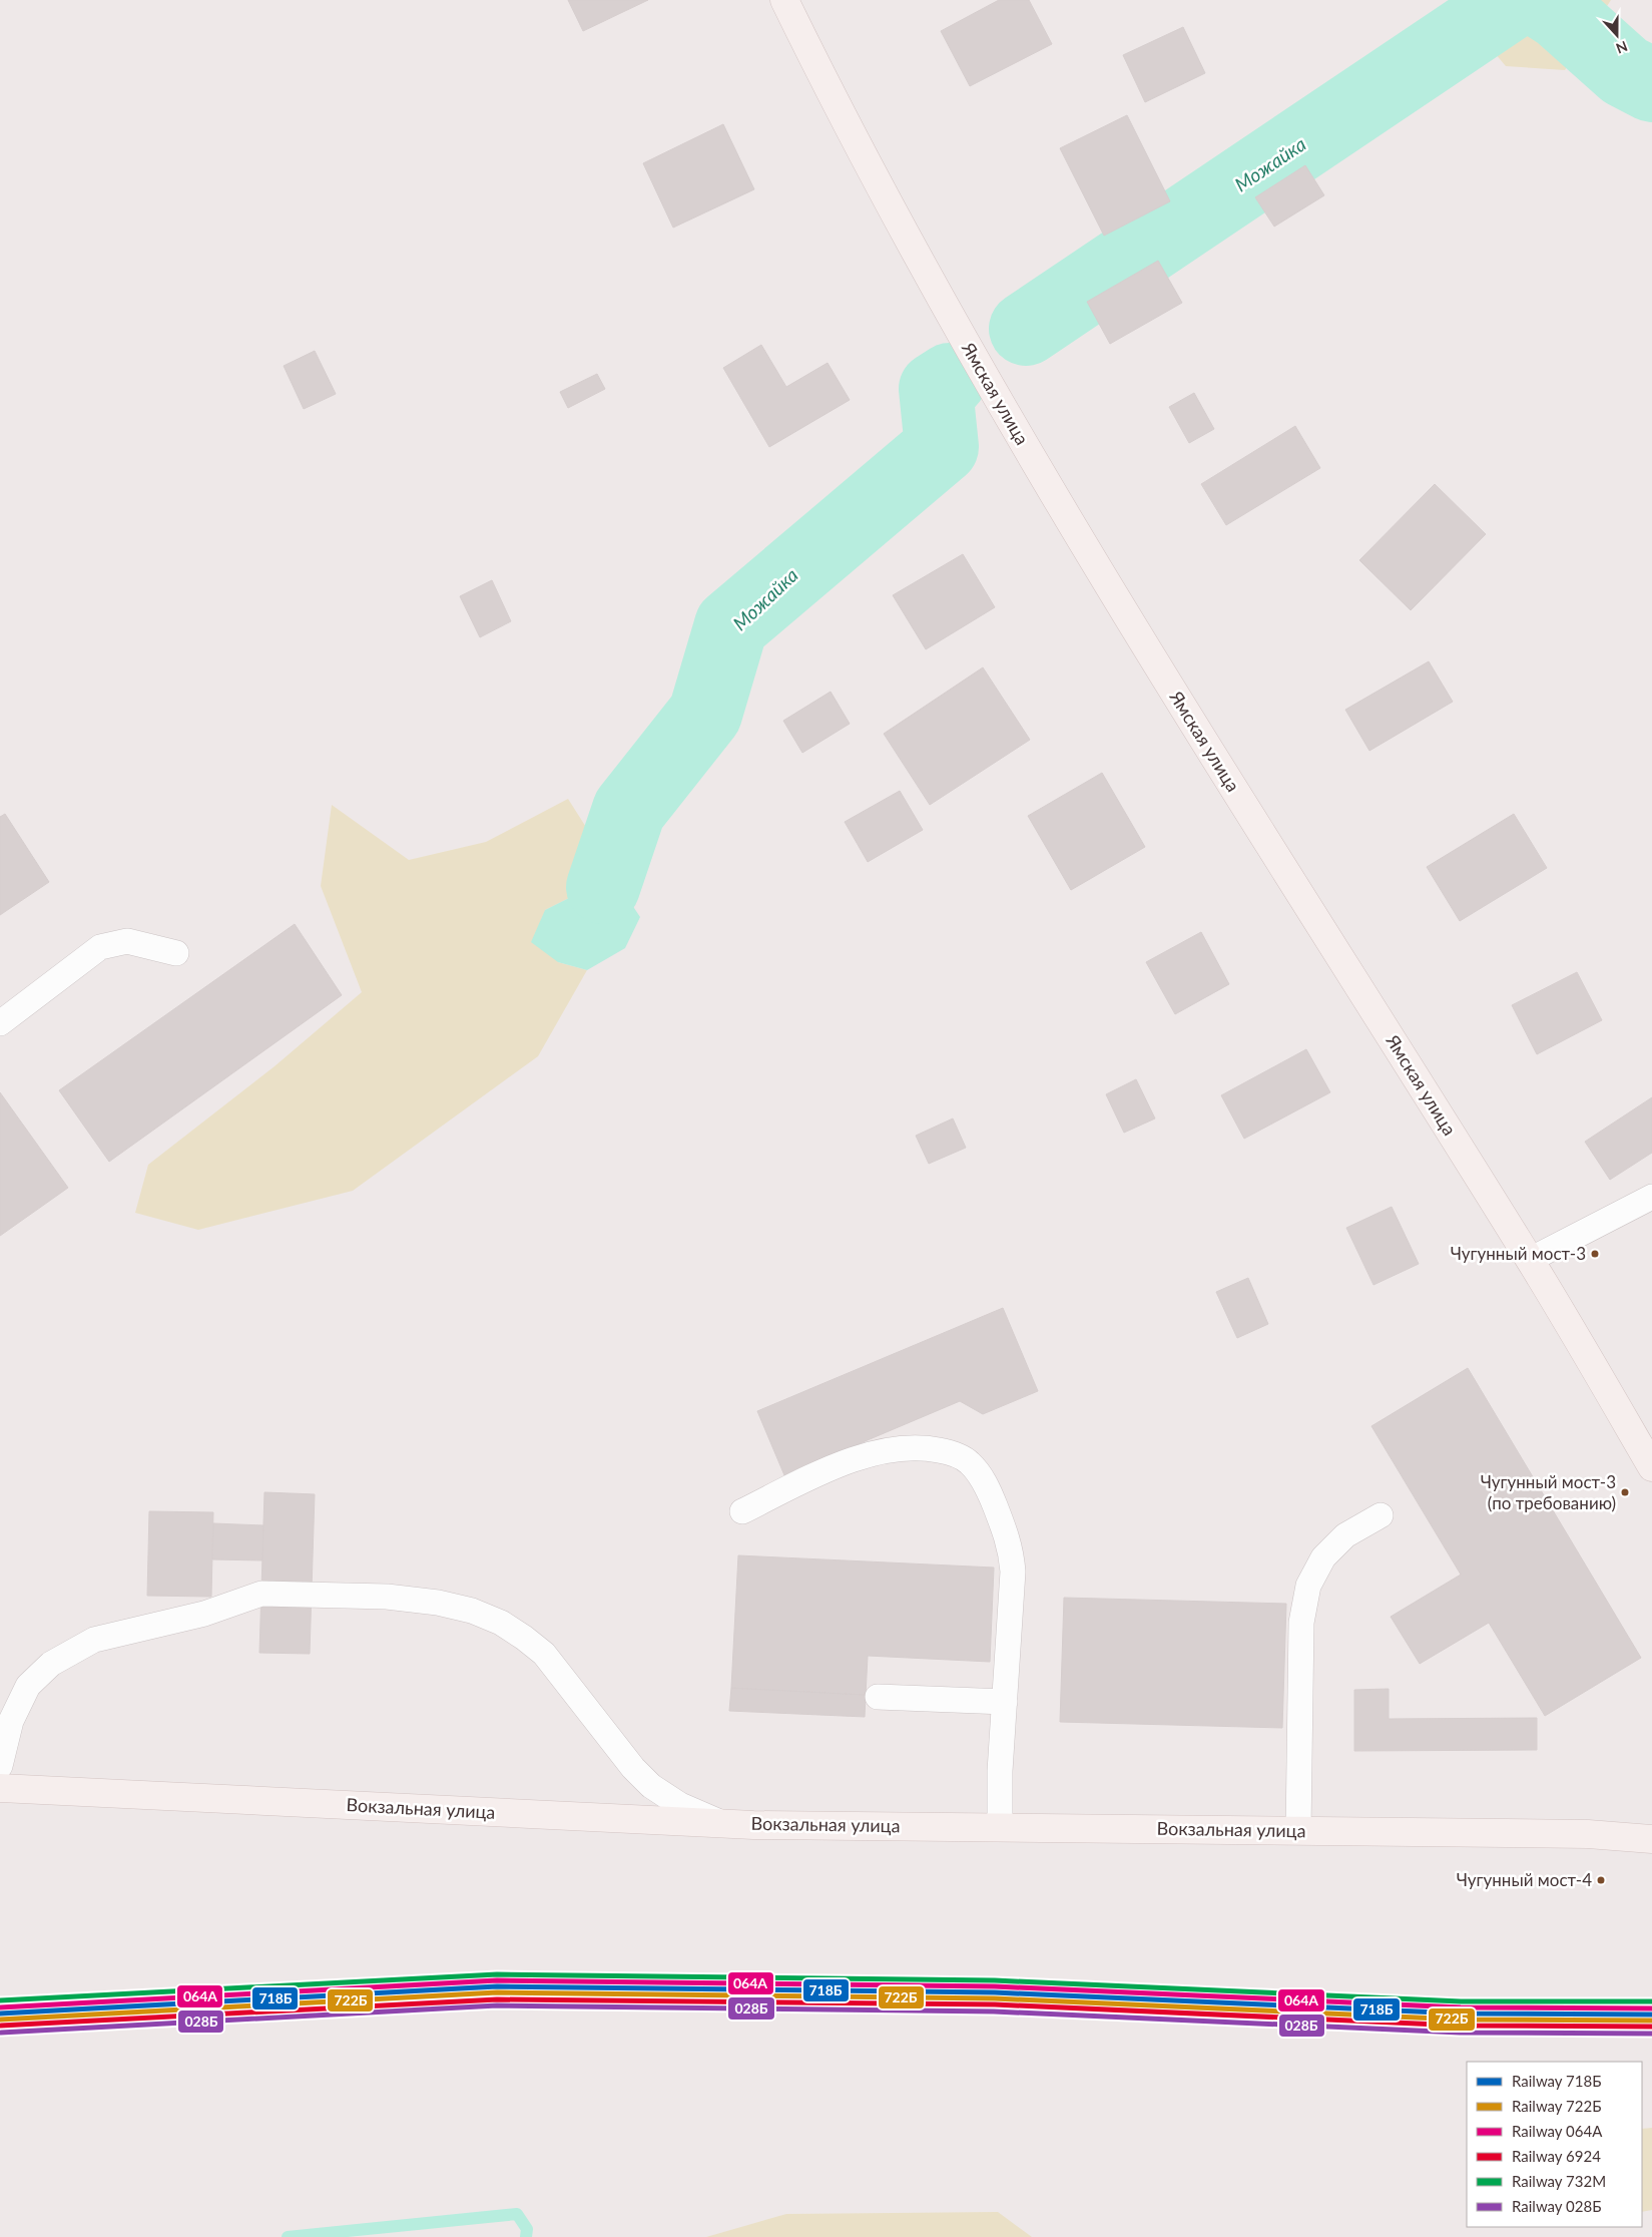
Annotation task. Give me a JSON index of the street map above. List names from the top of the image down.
{
  "streets": {
    "main road": ["Ямская улица", "Вокзальная улица"]
  },
  "water": ["Можайка"],
  "places": ["Чугунный мост-3", "Чугунный мост-3 (по требованию)", "Чугунный мост-4"],
  "lines": [
    "rail line 732М",
    "rail line 064А",
    "rail line 718Б",
    "rail line 722Б",
    "rail line 6924",
    "rail line 028Б"
  ],
  "legend": [
    "Railway 718Б",
    "Railway 722Б",
    "Railway 064А",
    "Railway 6924",
    "Railway 732М",
    "Railway 028Б"
  ],
  "north": "bottom"
}
